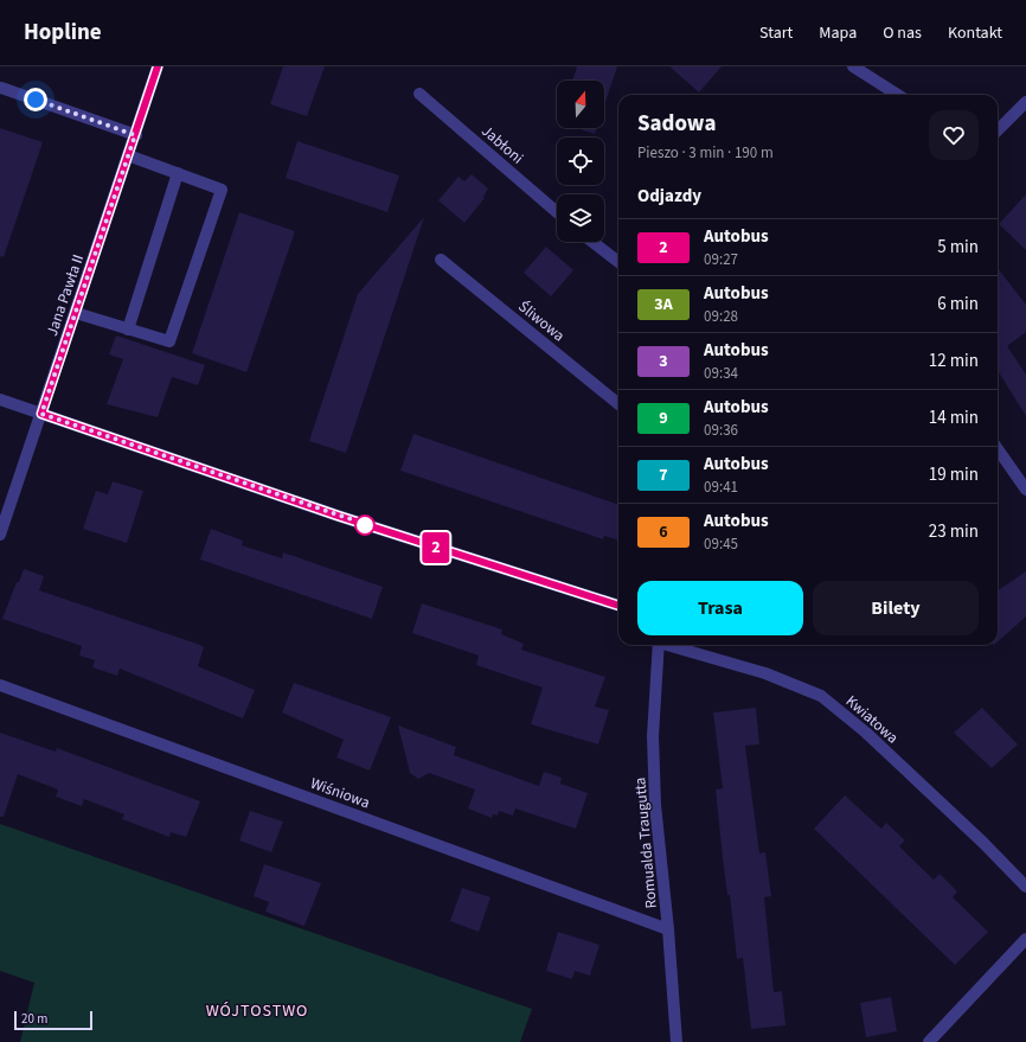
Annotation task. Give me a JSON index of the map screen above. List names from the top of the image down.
{
  "streets": {
    "street": [
      "Jabłoni",
      "Jana Pawła II",
      "Śliwowa",
      "Kwiatowa",
      "Wiśniowa",
      "Romualda Traugutta"
    ]
  },
  "crossings": [
    ["Wiśniowa", "Romualda Traugutta"]
  ],
  "districts": ["WÓJTOSTWO"],
  "lines": ["bus line 2"],
  "scale_bar": "20 m",
  "north": "top",
  "page": {
    "header": "Hopline",
    "nav": [
      "Start",
      "Mapa",
      "O nas",
      "Kontakt"
    ],
    "on_map": "2",
    "heading": [
      ["Sadowa", "Pieszo · 3 min · 190 m"],
      "Odjazdy"
    ],
    "list": [
      {
        "mark": "2",
        "name": "Autobus",
        "note": "09:27",
        "value": "5 min"
      },
      {
        "mark": "3A",
        "name": "Autobus",
        "note": "09:28",
        "value": "6 min"
      },
      {
        "mark": "3",
        "name": "Autobus",
        "note": "09:34",
        "value": "12 min"
      },
      {
        "mark": "9",
        "name": "Autobus",
        "note": "09:36",
        "value": "14 min"
      },
      {
        "mark": "7",
        "name": "Autobus",
        "note": "09:41",
        "value": "19 min"
      },
      {
        "mark": "6",
        "name": "Autobus",
        "note": "09:45",
        "value": "23 min"
      }
    ],
    "buttons": ["Trasa", "Bilety"],
    "scale": "20 m"
  }
}
